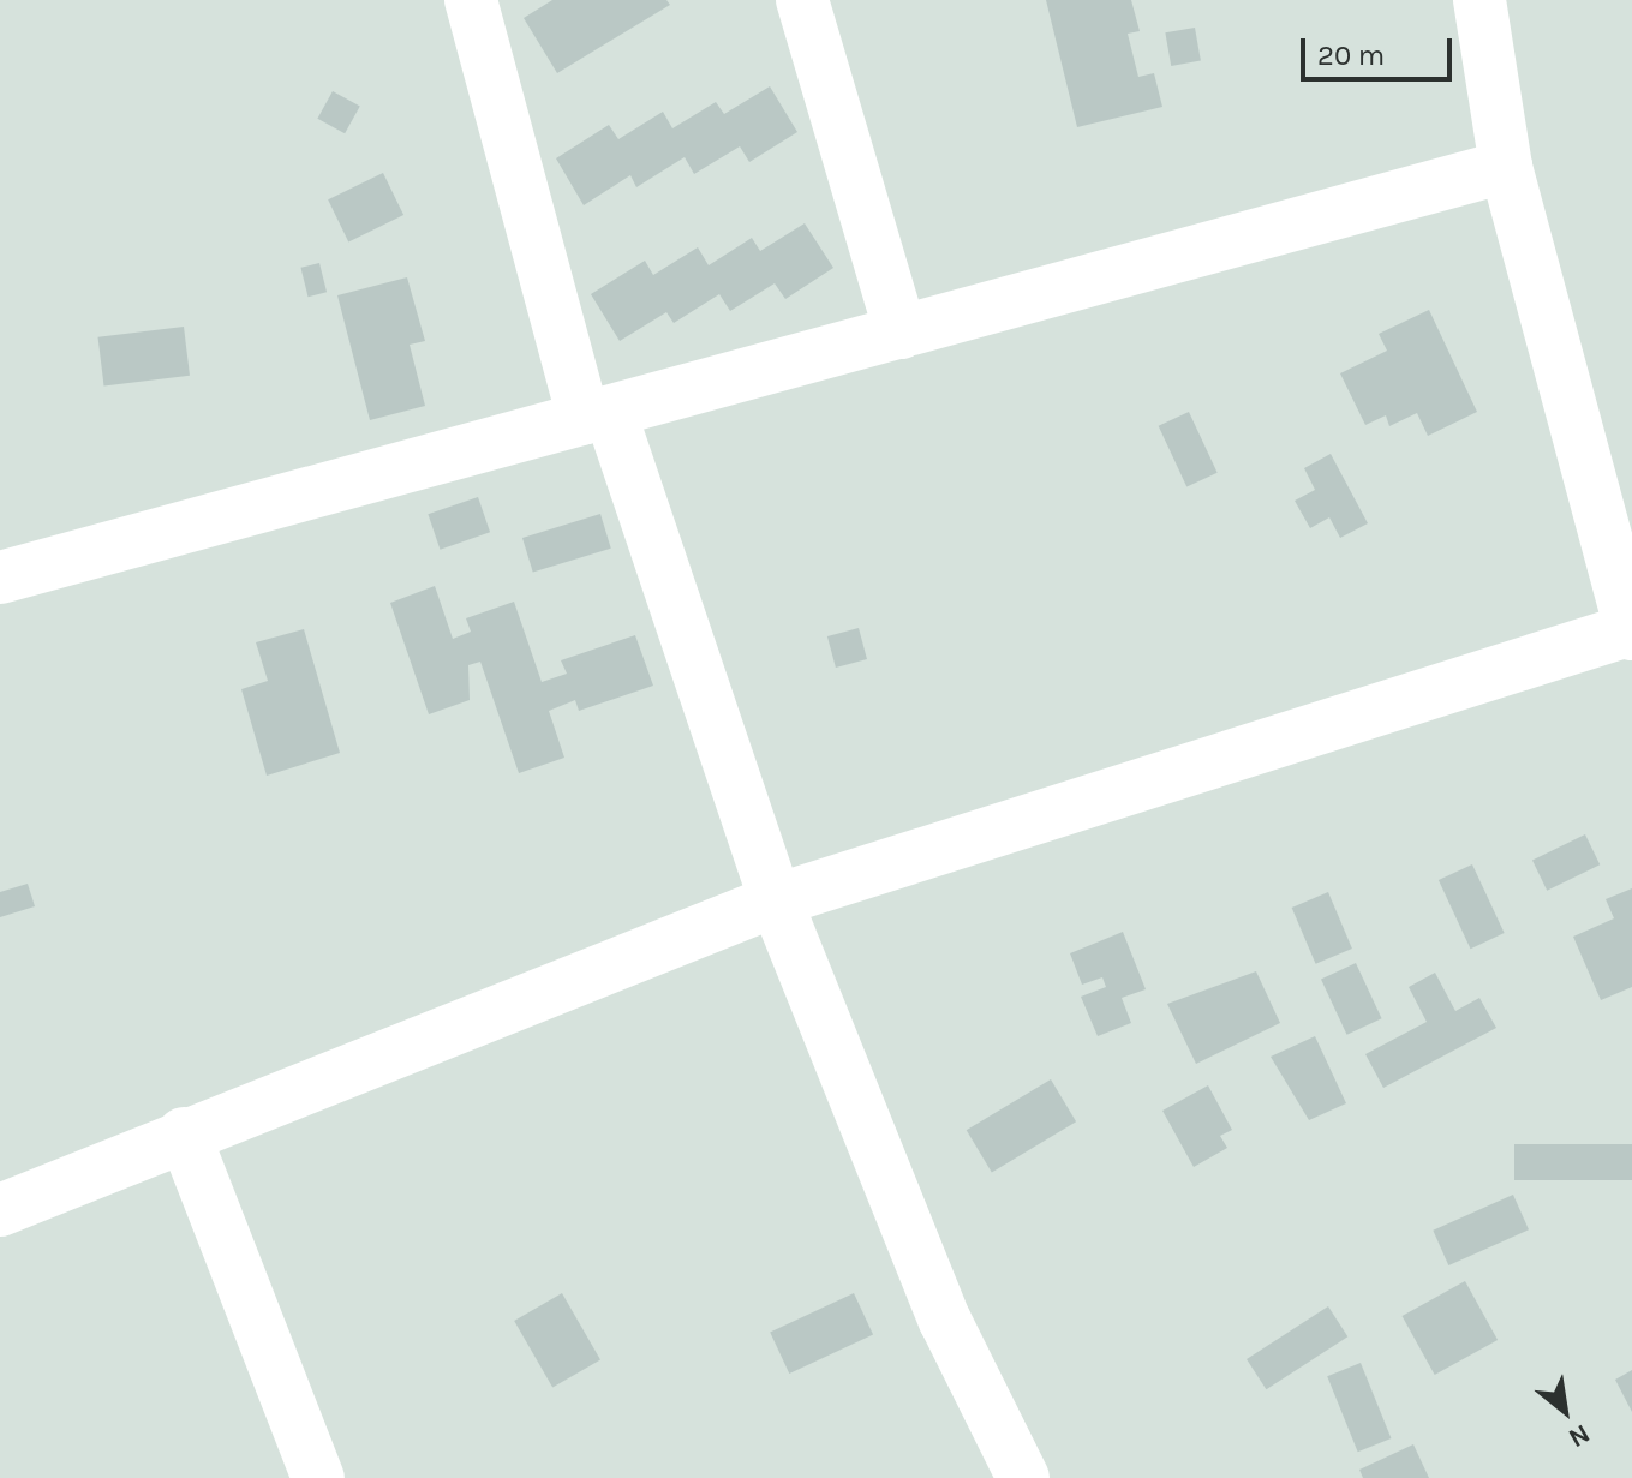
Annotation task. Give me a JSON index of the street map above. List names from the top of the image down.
{
  "scale_bar": "20 m",
  "north": "bottom right"
}
